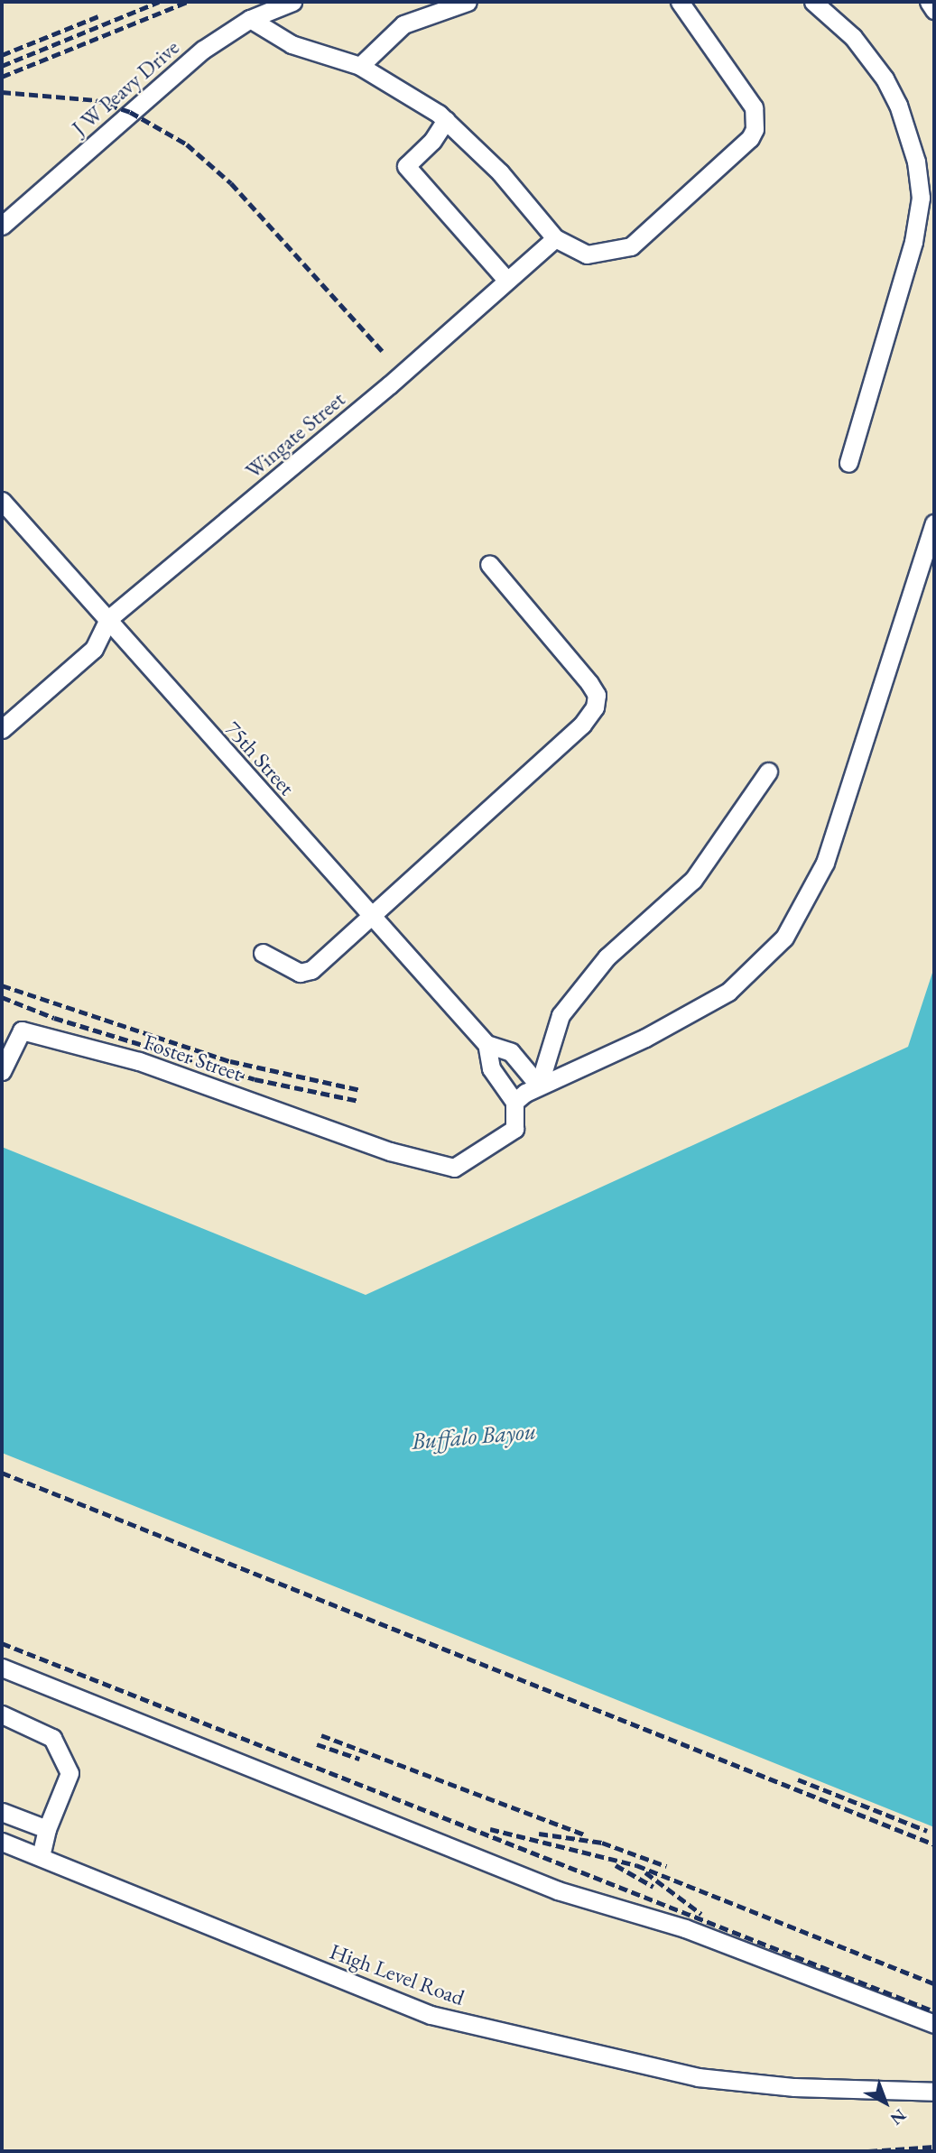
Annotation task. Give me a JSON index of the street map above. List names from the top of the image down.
{
  "streets": {
    "street": [
      "J W Peavy Drive",
      "Wingate Street",
      "75th Street",
      "Foster Street",
      "High Level Road"
    ]
  },
  "crossings": [
    ["Wingate Street", "75th Street"]
  ],
  "water": ["Buffalo Bayou"],
  "north": "bottom right"
}
